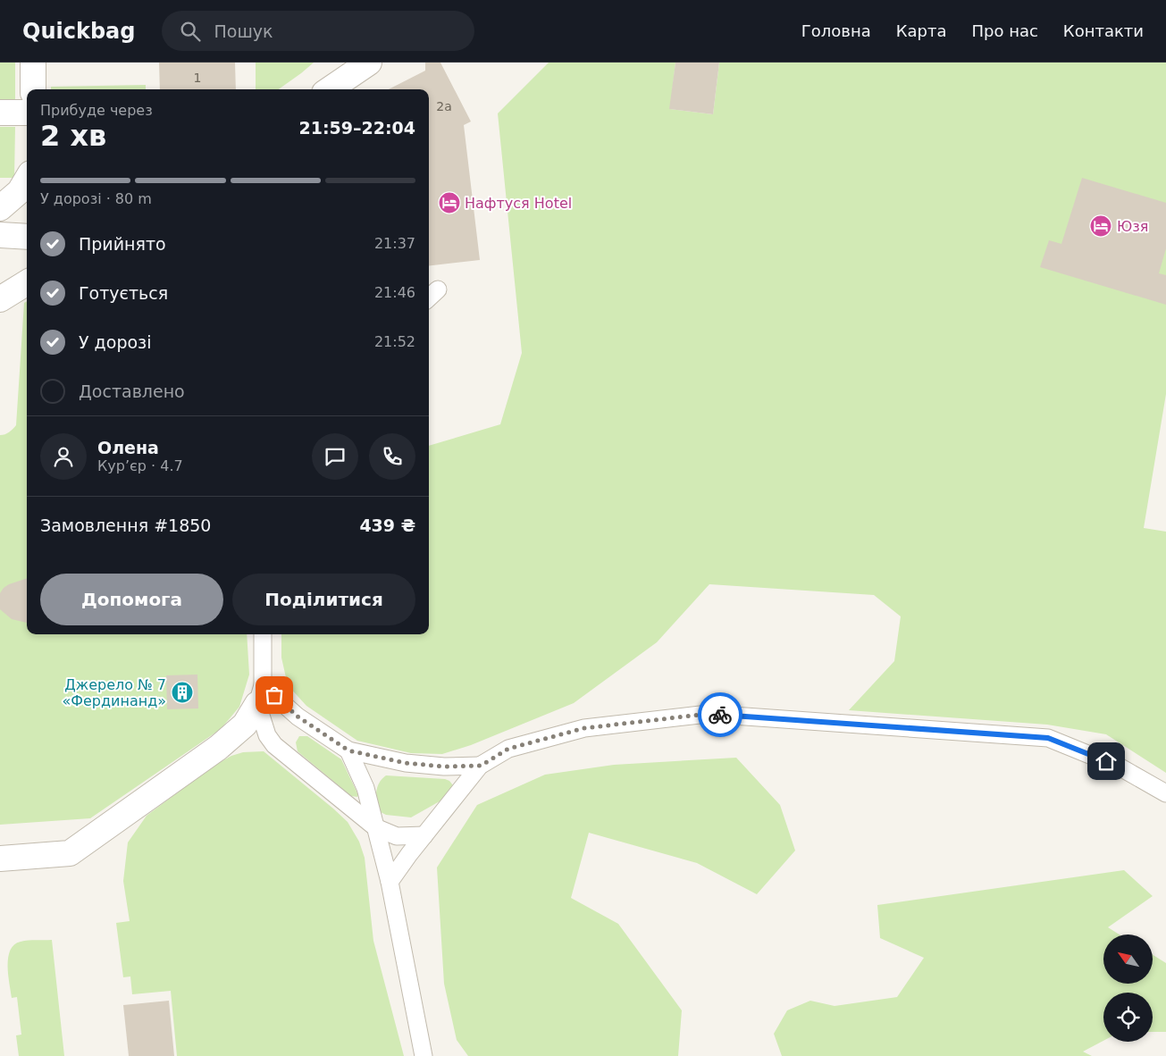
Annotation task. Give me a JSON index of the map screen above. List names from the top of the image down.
{
  "places": {
    "hotel": ["Нафтуся Hotel", "Юзя"],
    "building": ["Джерело № 7 «Фердинанд»"]
  },
  "house_numbers": ["1", "2а"],
  "north": "top left",
  "page": {
    "header": "Quickbag",
    "search": "Пошук",
    "nav": [
      "Головна",
      "Карта",
      "Про нас",
      "Контакти"
    ],
    "heading": ["2 хв", "Прибуде через", "21:59–22:04"],
    "panel": [
      "Олена",
      "Кур’єр · 4.7",
      "Замовлення #1850",
      "439 ₴"
    ],
    "bar": "У дорозі · 80 m",
    "list": [
      ["Прийнято", "21:37"],
      ["Готується", "21:46"],
      ["У дорозі", "21:52"],
      "Доставлено"
    ],
    "buttons": ["Допомога", "Поділитися"]
  }
}
